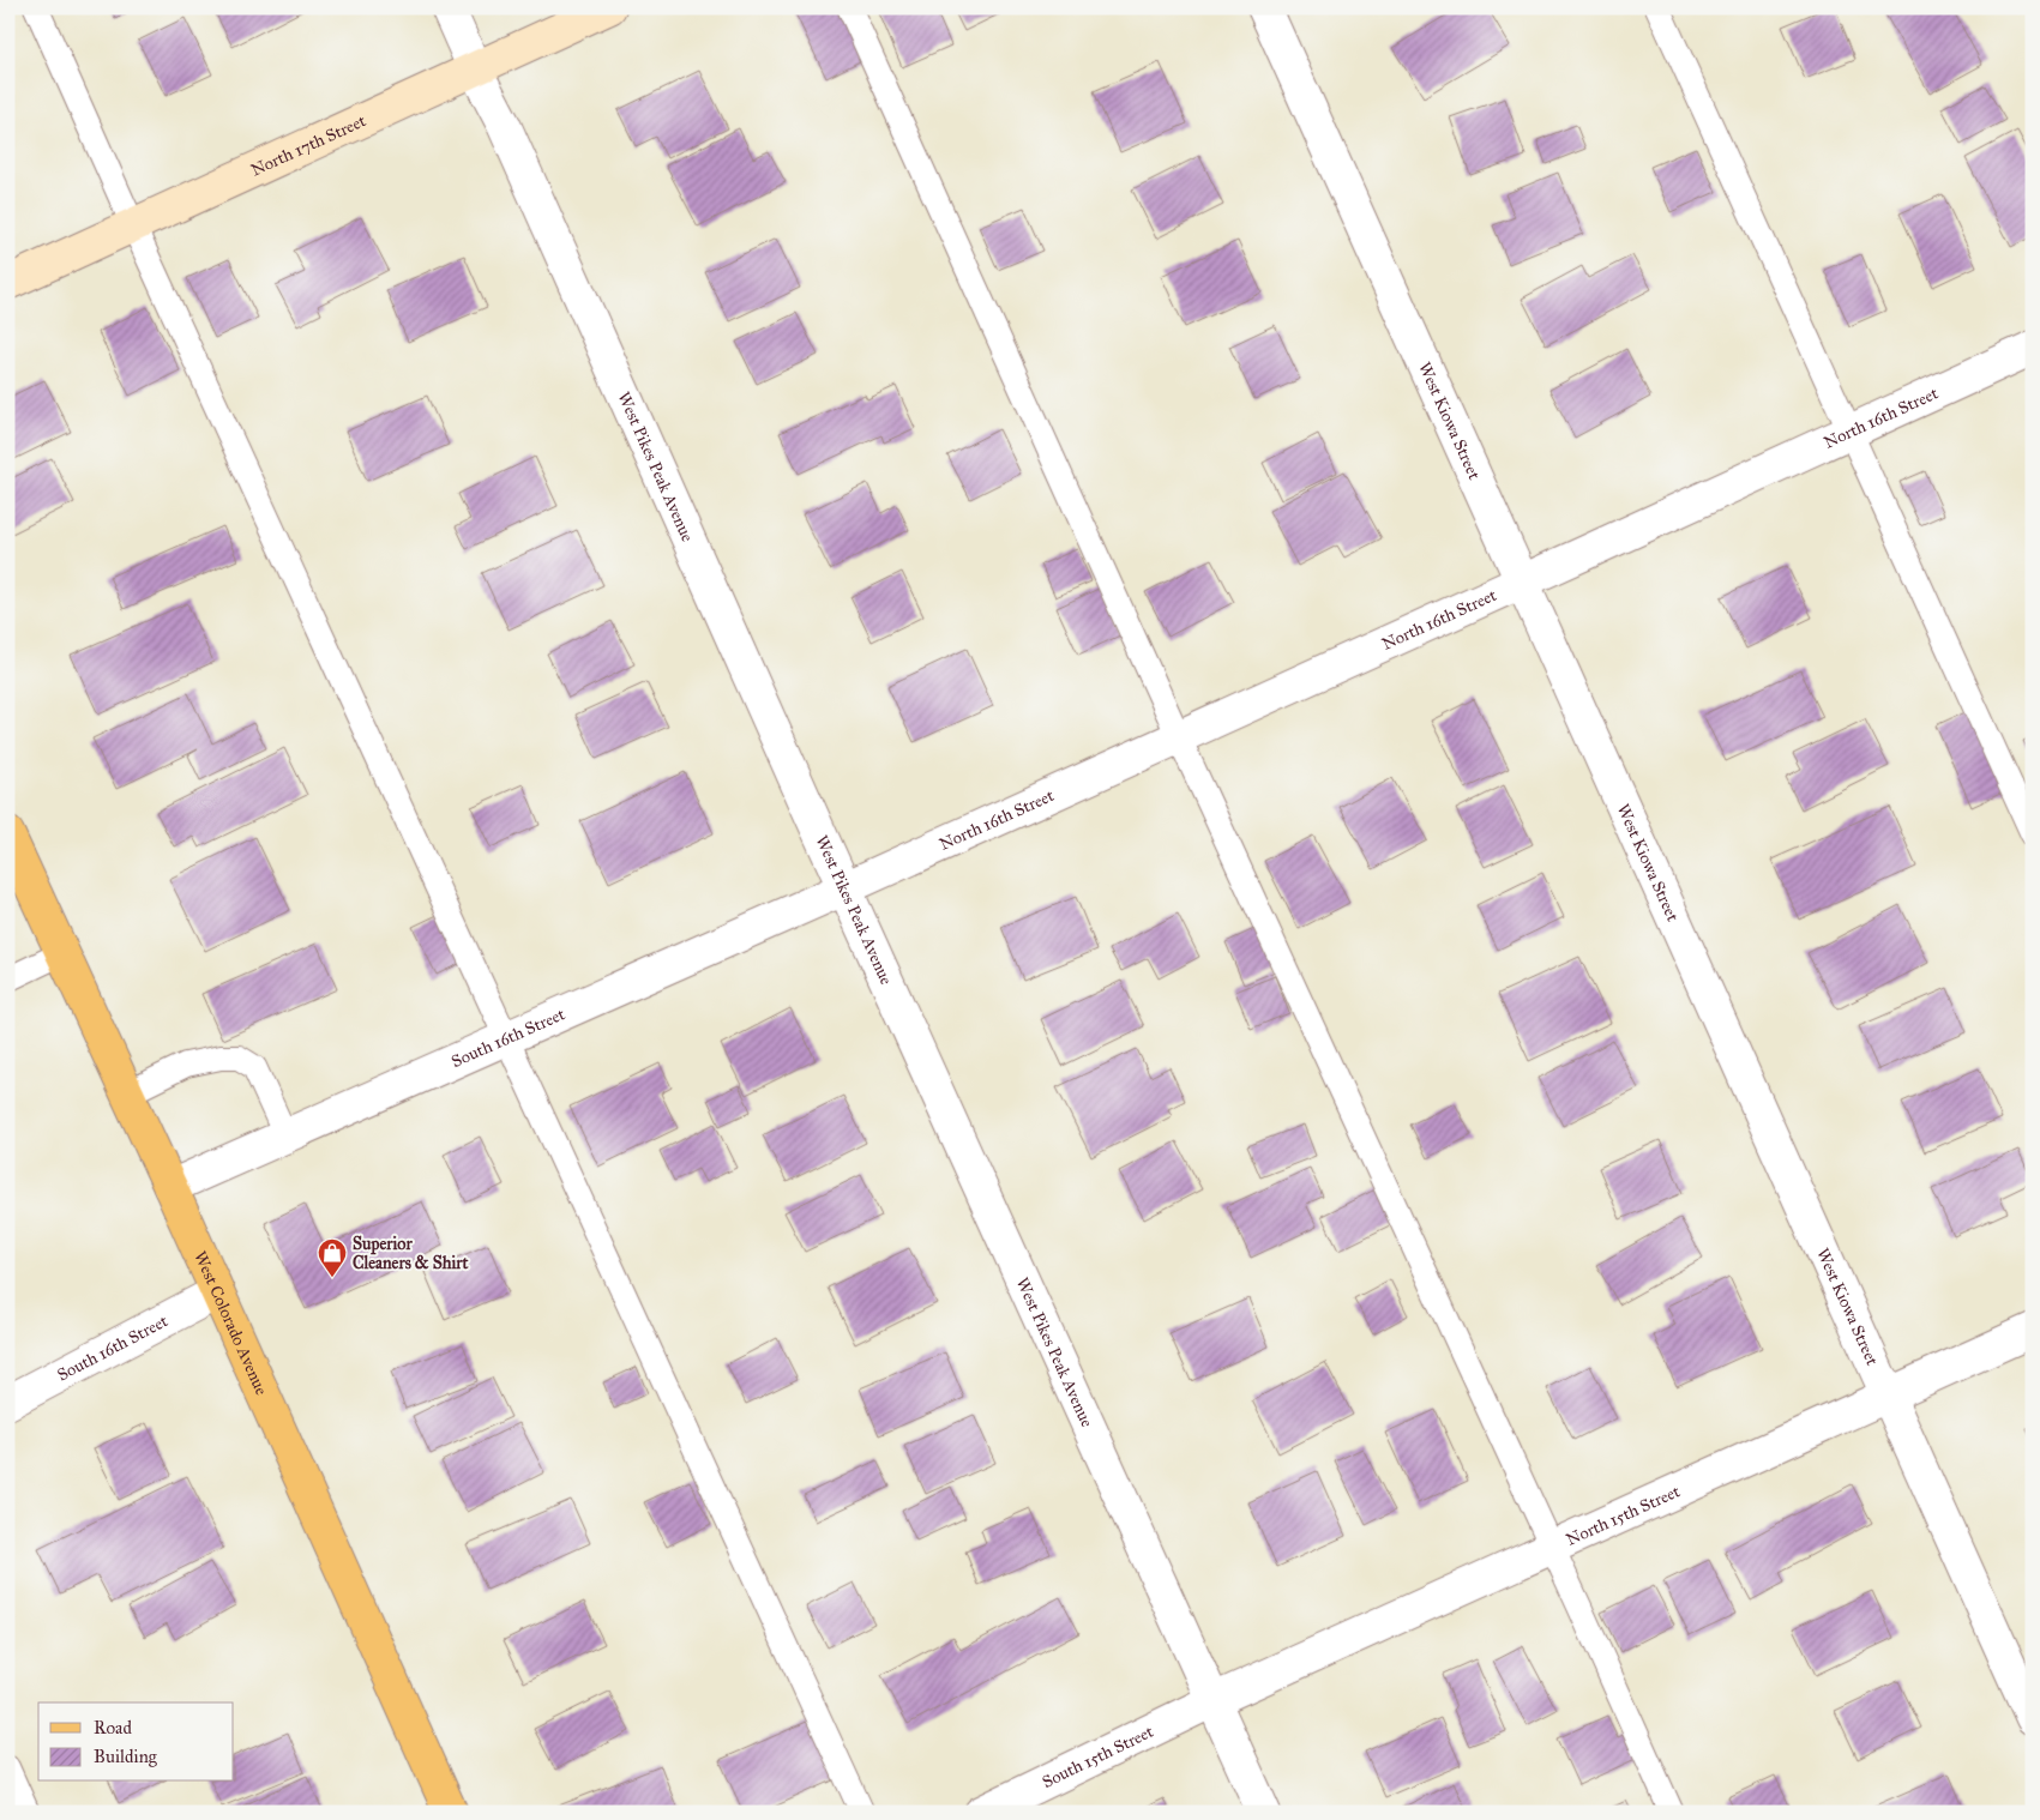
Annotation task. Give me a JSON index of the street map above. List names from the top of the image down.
{
  "streets": {
    "main road": ["West Colorado Avenue"],
    "street": [
      "North 17th Street",
      "North 16th Street",
      "West Kiowa Street",
      "West Pikes Peak Avenue",
      "South 16th Street",
      "North 15th Street",
      "South 15th Street"
    ]
  },
  "crossings": [
    ["North 17th Street", "West Pikes Peak Avenue"],
    ["North 16th Street", "West Kiowa Street"],
    ["North 16th Street", "West Pikes Peak Avenue"],
    ["North 16th Street", "South 16th Street"],
    ["West Kiowa Street", "North 15th Street"],
    ["West Pikes Peak Avenue", "South 16th Street"],
    ["West Pikes Peak Avenue", "North 15th Street"],
    ["West Pikes Peak Avenue", "South 15th Street"],
    ["South 16th Street", "West Colorado Avenue"],
    ["North 15th Street", "South 15th Street"]
  ],
  "places": {
    "shop": ["Superior Cleaners & Shirt"]
  },
  "legend": ["Road", "Building"]
}
